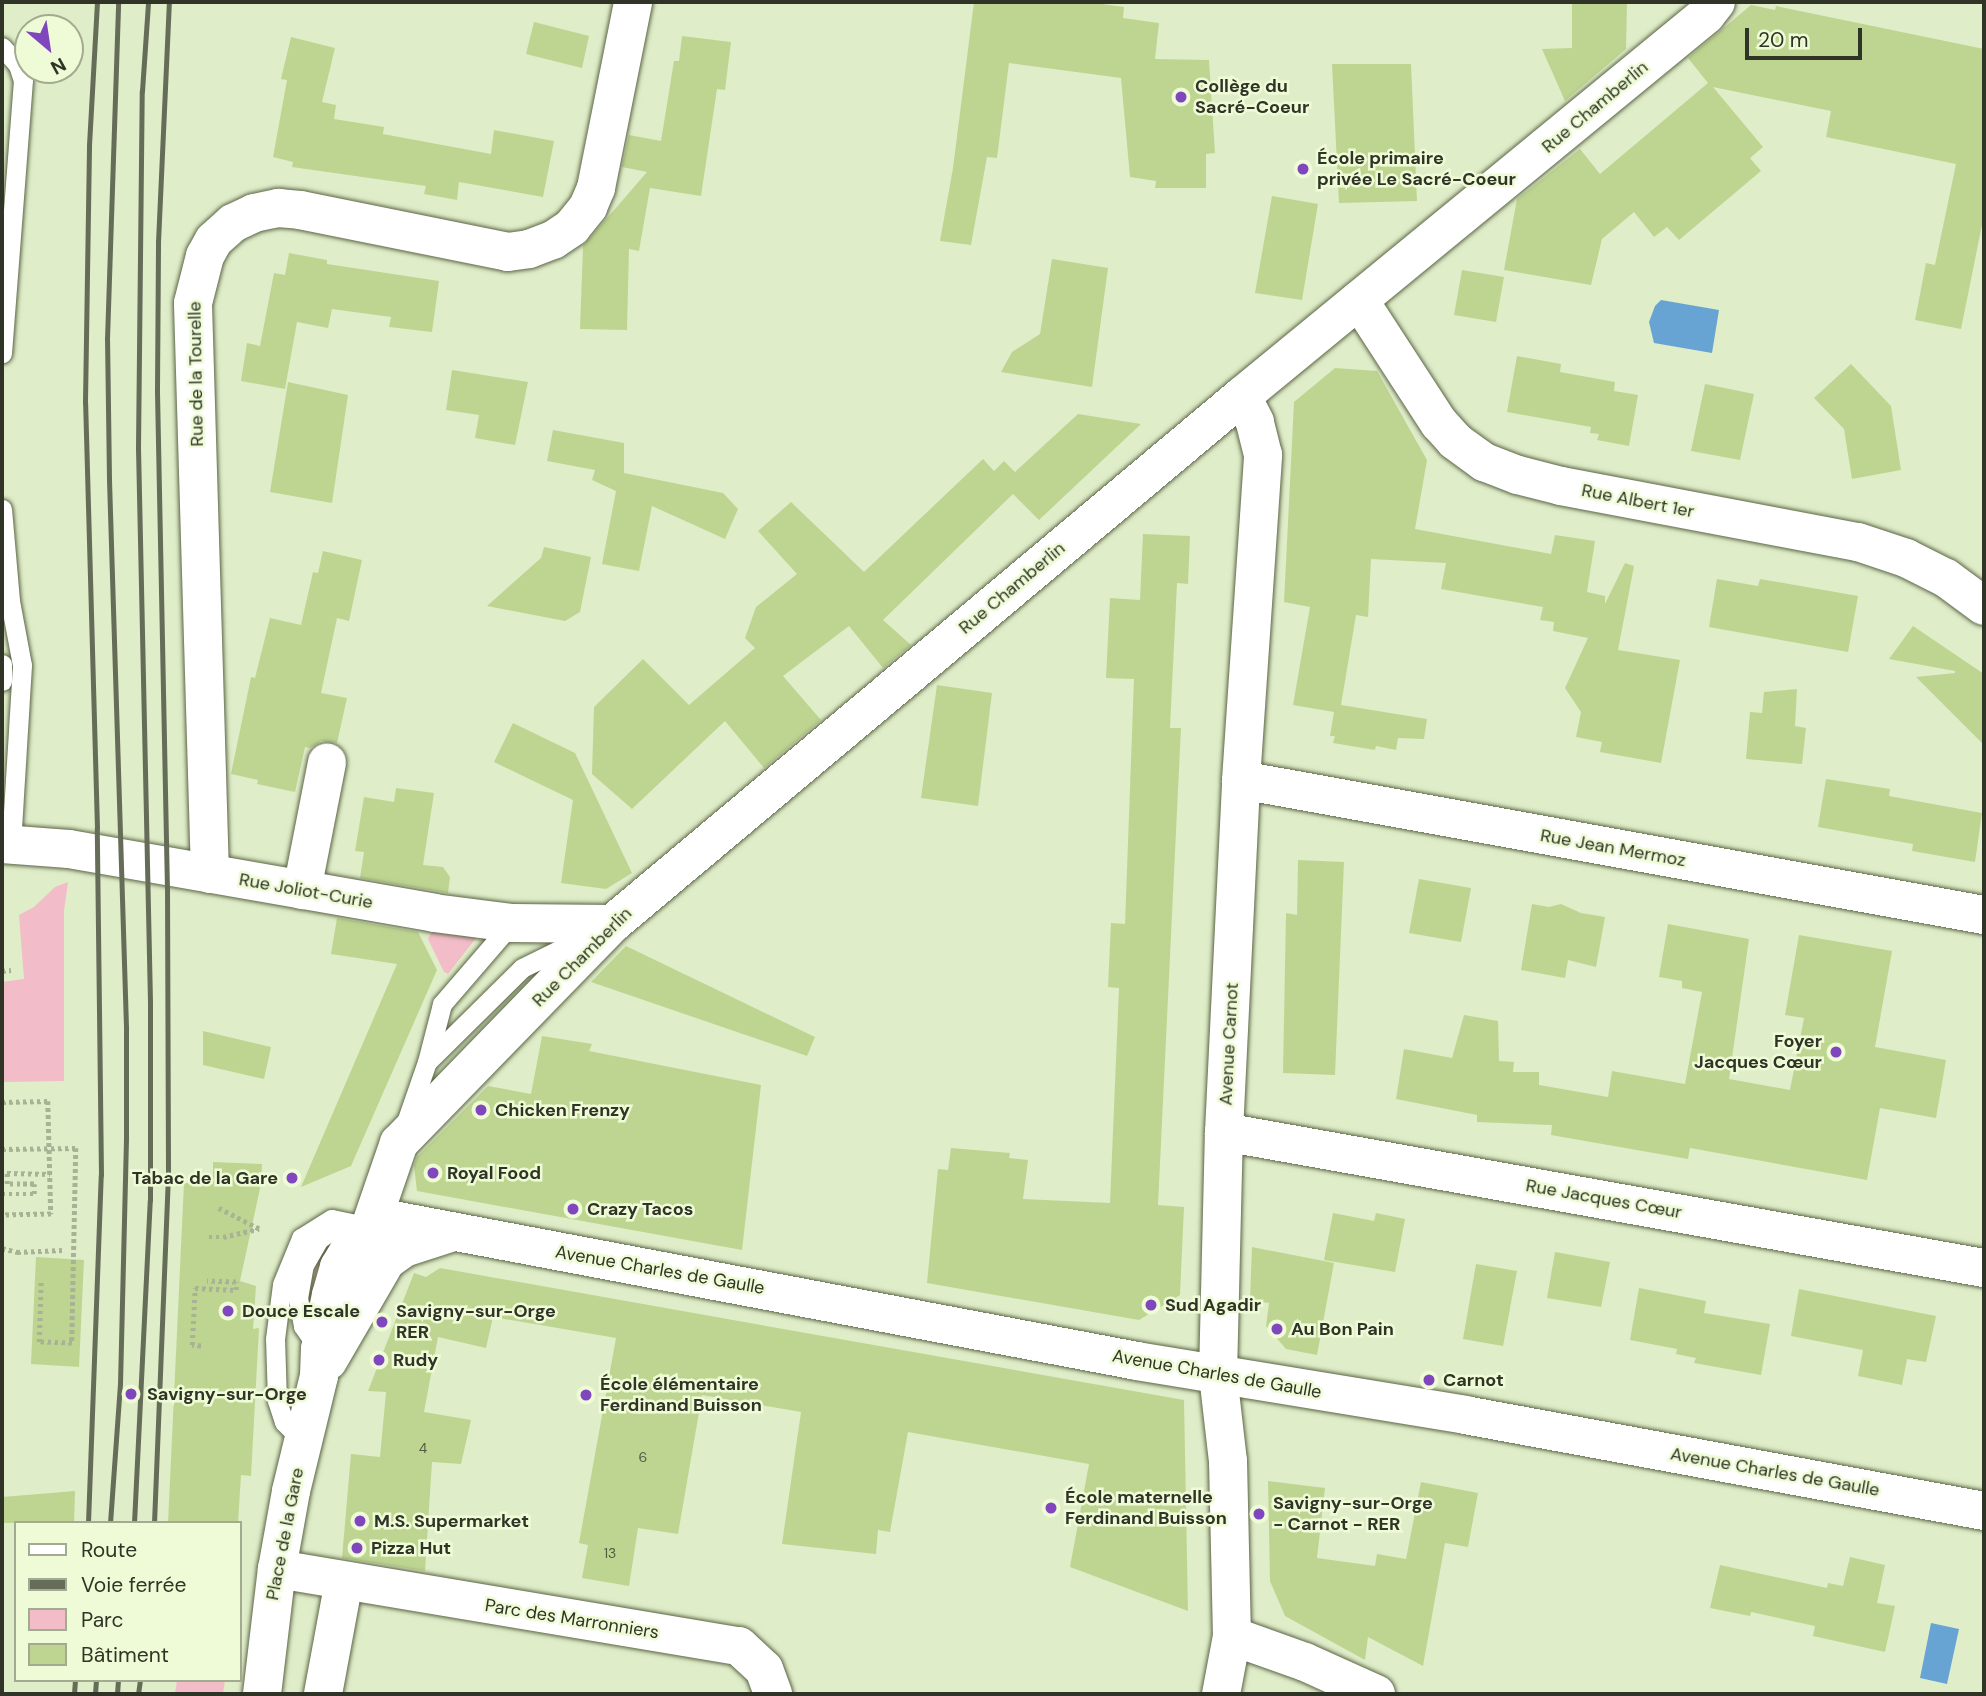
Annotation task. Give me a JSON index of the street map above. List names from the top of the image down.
{
  "streets": {
    "street": [
      "Rue Chamberlin",
      "Rue de la Tourelle",
      "Rue Albert 1er",
      "Rue Jean Mermoz",
      "Rue Joliot-Curie",
      "Avenue Carnot",
      "Rue Jacques Cœur",
      "Avenue Charles de Gaulle",
      "Place de la Gare",
      "Parc des Marronniers"
    ]
  },
  "crossings": [
    ["Rue Chamberlin", "Rue Albert 1er"],
    ["Rue Chamberlin", "Rue Joliot-Curie"],
    ["Rue Chamberlin", "Avenue Carnot"],
    ["Rue Chamberlin", "Avenue Charles de Gaulle"],
    ["Rue Chamberlin", "Place de la Gare"],
    ["Rue de la Tourelle", "Rue Joliot-Curie"],
    ["Rue Jean Mermoz", "Avenue Carnot"],
    ["Avenue Carnot", "Rue Jacques Cœur"],
    ["Avenue Carnot", "Avenue Charles de Gaulle"],
    ["Avenue Charles de Gaulle", "Place de la Gare"],
    ["Place de la Gare", "Parc des Marronniers"]
  ],
  "places": [
    "Collège du Sacré-Coeur",
    "École primaire privée Le Sacré-Coeur",
    "Foyer Jacques Cœur",
    "Chicken Frenzy",
    "Royal Food",
    "Tabac de la Gare",
    "Crazy Tacos",
    "Sud Agadir",
    "Douce Escale",
    "Savigny-sur-Orge RER",
    "Au Bon Pain",
    "Rudy",
    "Carnot",
    "Savigny-sur-Orge",
    "École élémentaire Ferdinand Buisson",
    "École maternelle Ferdinand Buisson",
    "Savigny-sur-Orge - Carnot - RER",
    "M.S. Supermarket",
    "Pizza Hut"
  ],
  "house_numbers": ["4", "6", "13"],
  "legend": [
    "Route",
    "Voie ferrée",
    "Parc",
    "Bâtiment"
  ],
  "scale_bar": "20 m",
  "north": "bottom right"
}
